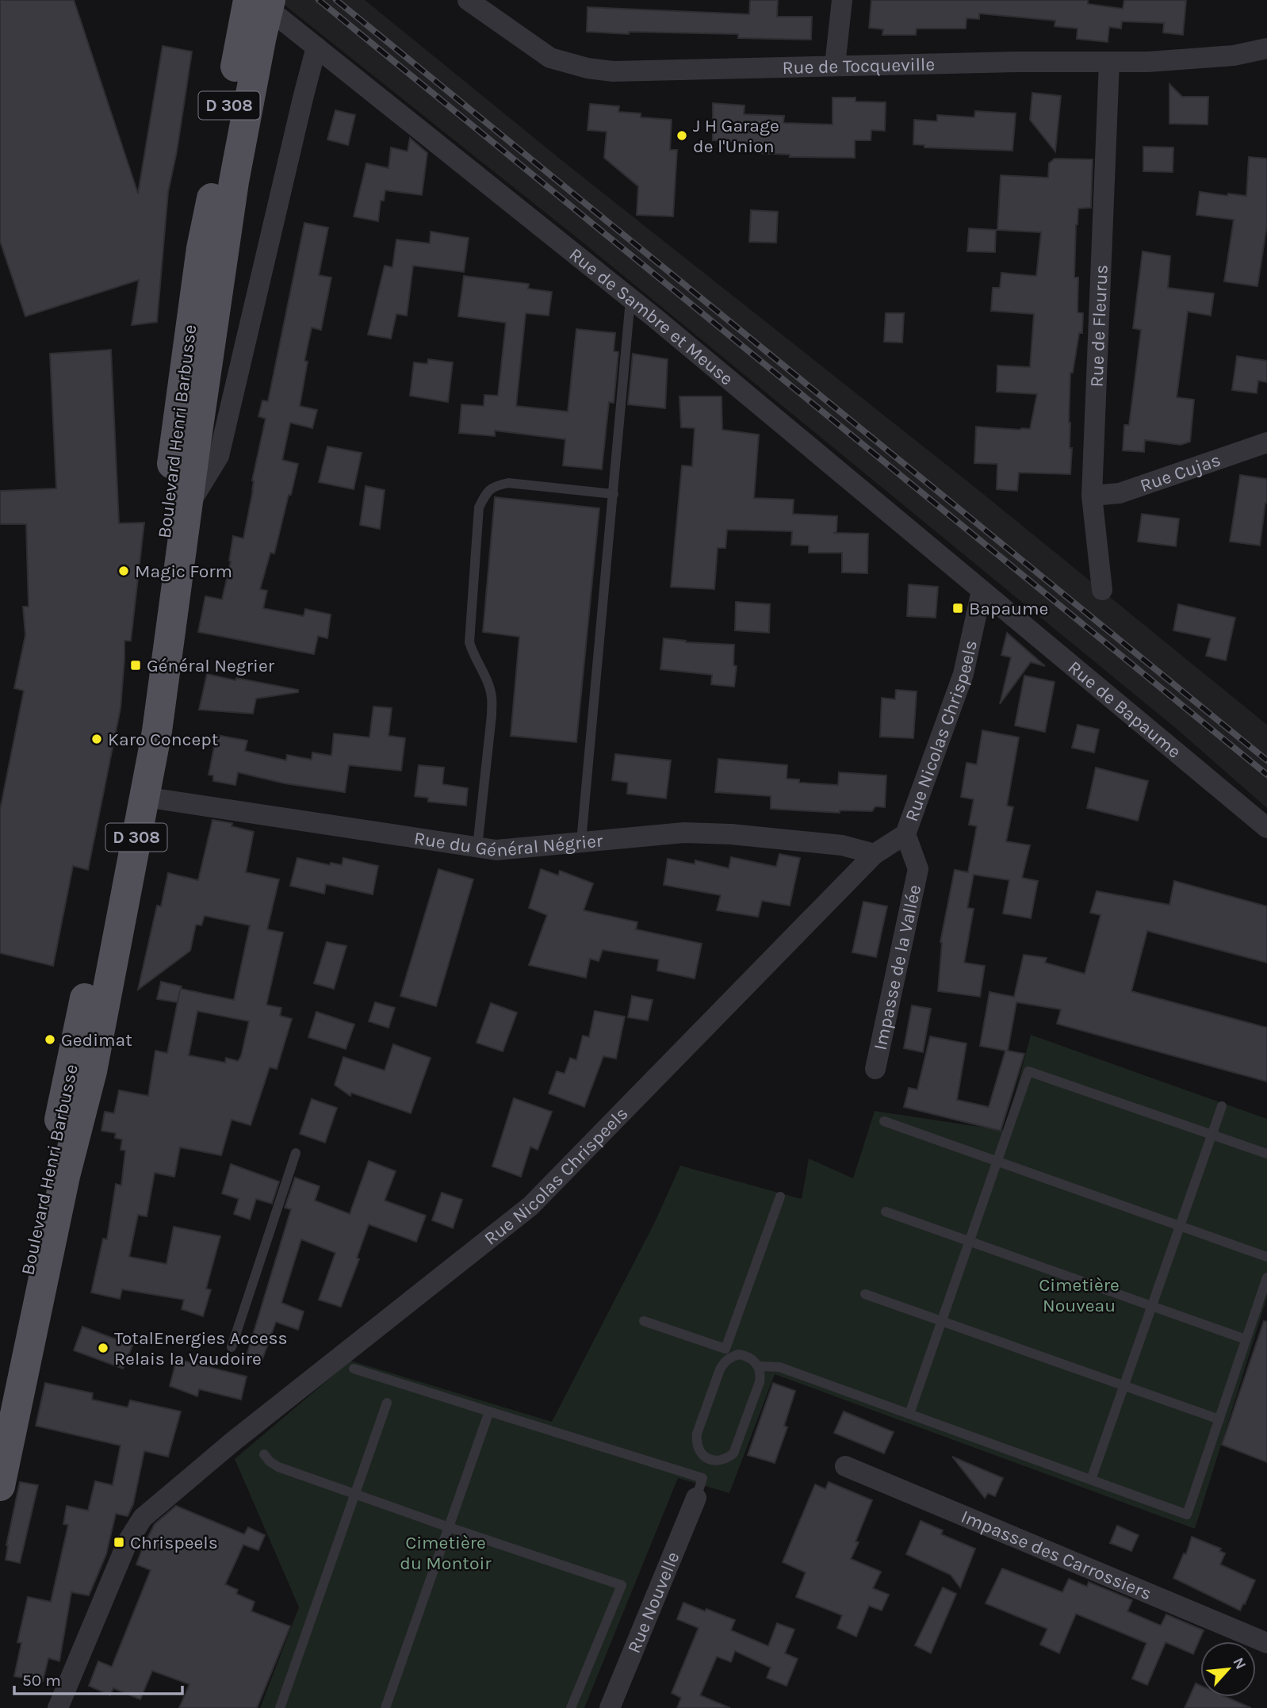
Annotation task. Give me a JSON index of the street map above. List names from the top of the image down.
{
  "streets": {
    "main road": ["D 308", "Boulevard Henri Barbusse"],
    "street": [
      "Rue de Tocqueville",
      "Rue de Sambre et Meuse",
      "Rue de Fleurus",
      "Rue Cujas",
      "Rue de Bapaume",
      "Rue Nicolas Chrispeels",
      "Rue du Général Négrier",
      "Impasse de la Vallée",
      "Impasse des Carrossiers",
      "Rue Nouvelle"
    ]
  },
  "crossings": [
    ["Rue de Tocqueville", "Rue de Fleurus"],
    ["Rue de Sambre et Meuse", "Boulevard Henri Barbusse"],
    ["Rue de Sambre et Meuse", "Rue de Bapaume"],
    ["Rue de Sambre et Meuse", "Rue Nicolas Chrispeels"],
    ["Rue de Fleurus", "Rue Cujas"],
    ["Boulevard Henri Barbusse", "Rue du Général Négrier"],
    ["Rue de Bapaume", "Rue Nicolas Chrispeels"],
    ["Rue Nicolas Chrispeels", "Rue du Général Négrier"],
    ["Rue Nicolas Chrispeels", "Impasse de la Vallée"]
  ],
  "parks": ["Cimetière Nouveau", "Cimetière du Montoir"],
  "places": {
    "other": [
      "J H Garage de l'Union",
      "Magic Form",
      "Karo Concept",
      "Gedimat",
      "TotalEnergies Access Relais la Vaudoire"
    ],
    "transit": ["Bapaume", "Général Negrier", "Chrispeels"]
  },
  "scale_bar": "50 m",
  "north": "top right"
}
